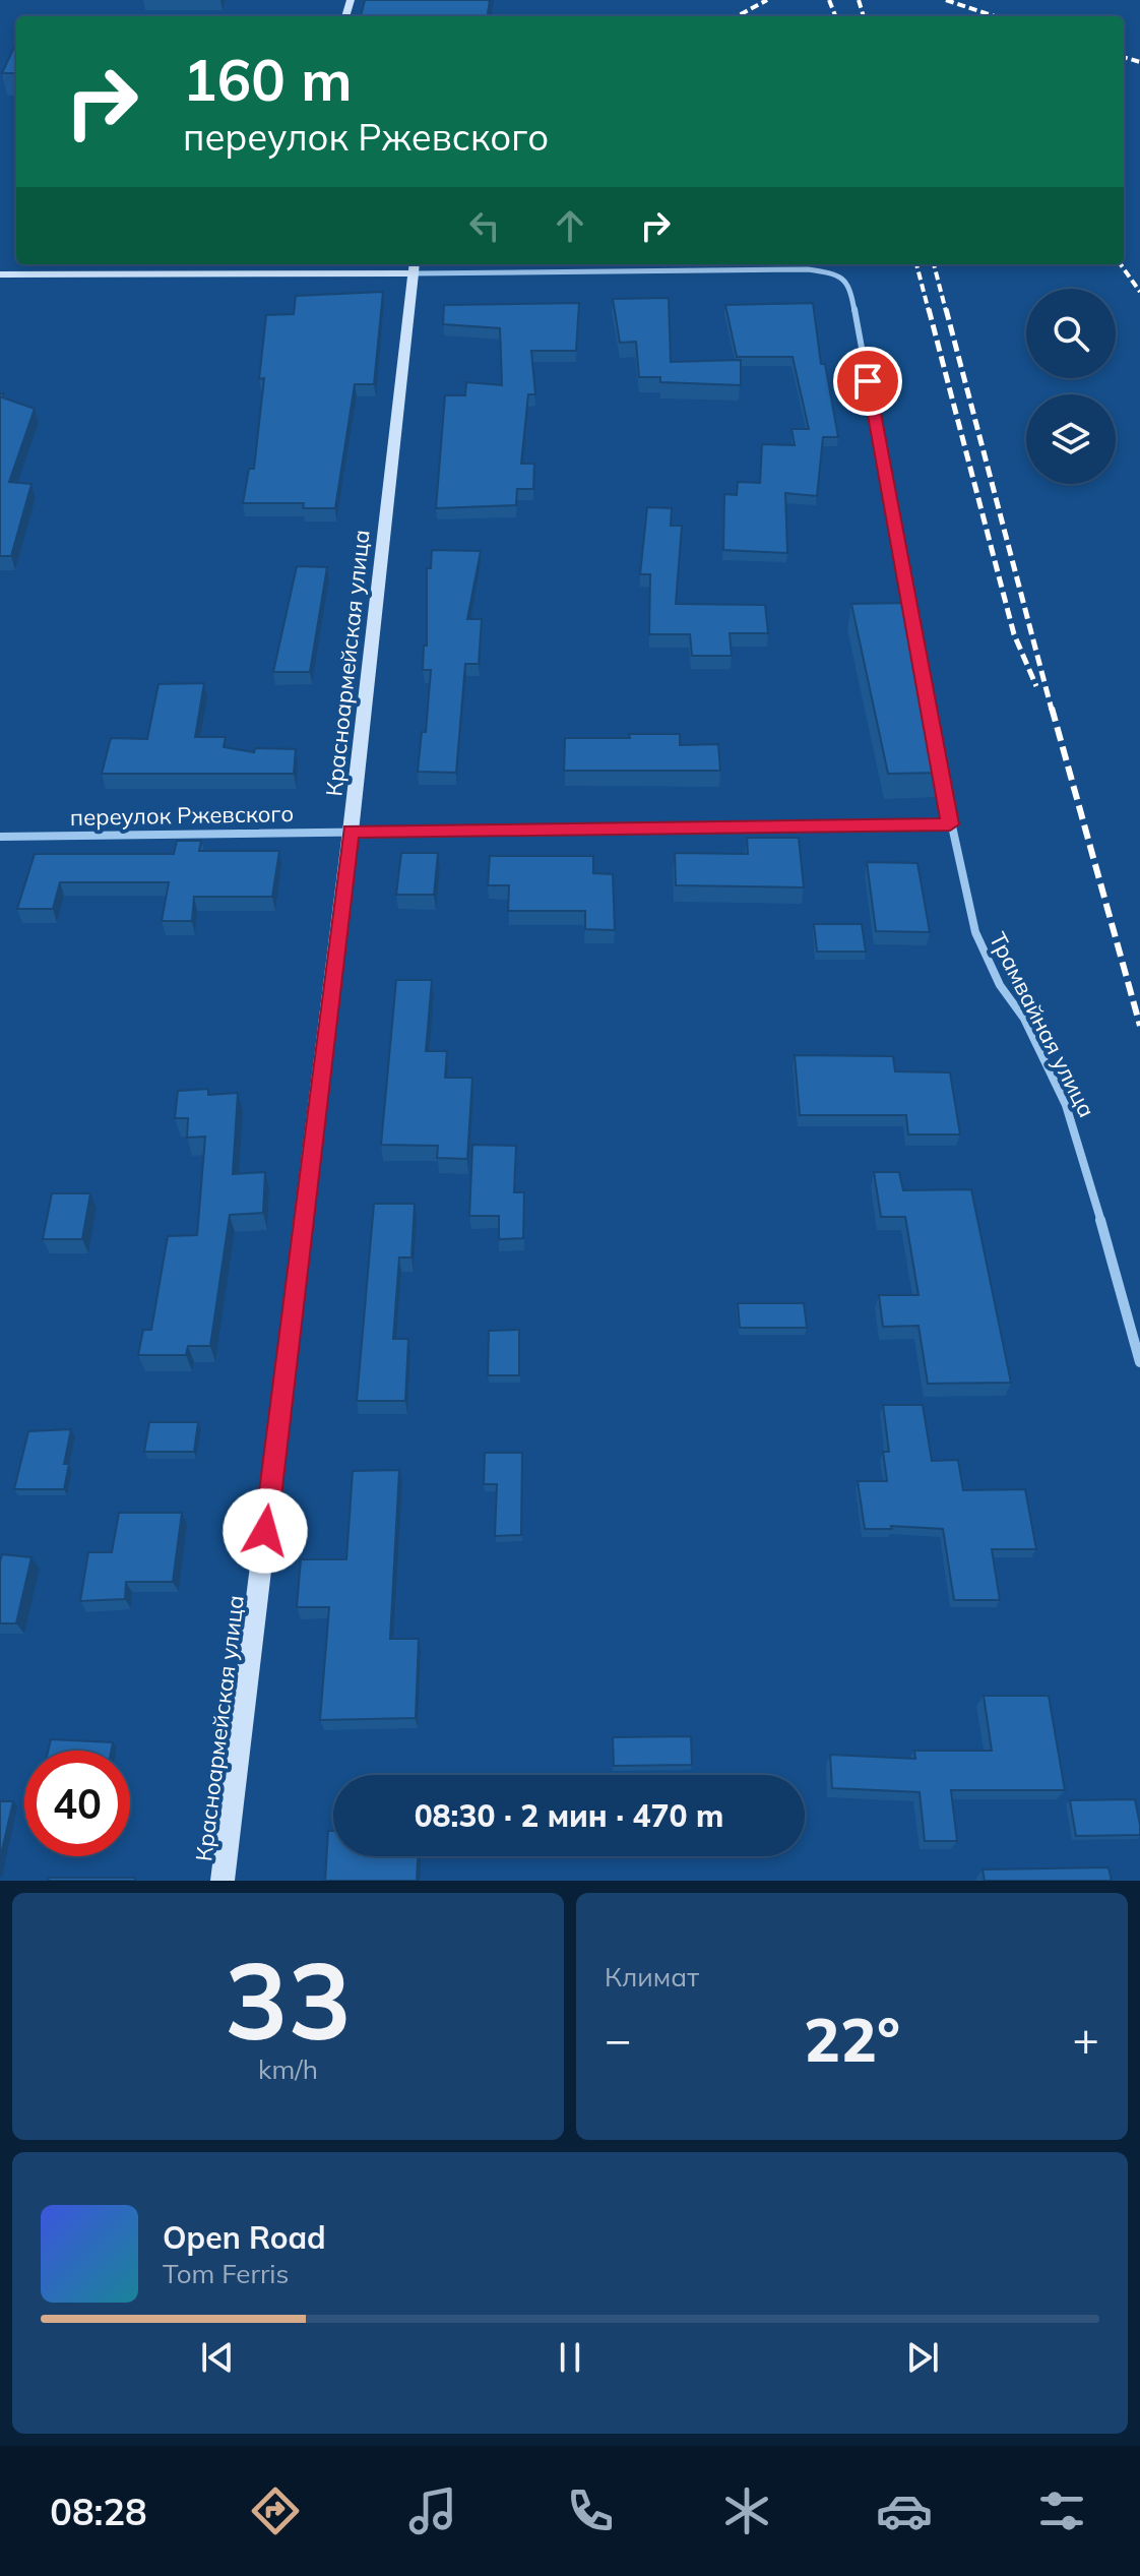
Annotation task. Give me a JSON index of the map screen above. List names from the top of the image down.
{
  "streets": {
    "street": ["Красноармейская улица", "переулок Ржевского", "Трамвайная улица"]
  },
  "crossings": [
    ["Красноармейская улица", "переулок Ржевского"],
    ["переулок Ржевского", "Трамвайная улица"]
  ],
  "page": {
    "turn": ["160 m", "переулок Ржевского"],
    "limit": "40",
    "trip": "08:30 · 2 мин · 470 m",
    "tile": [
      ["33", "km/h"],
      "Климат"
    ],
    "heat": ["−", "22°", "+"],
    "song": ["Open Road", "Tom Ferris"],
    "tabs": "08:28"
  }
}
